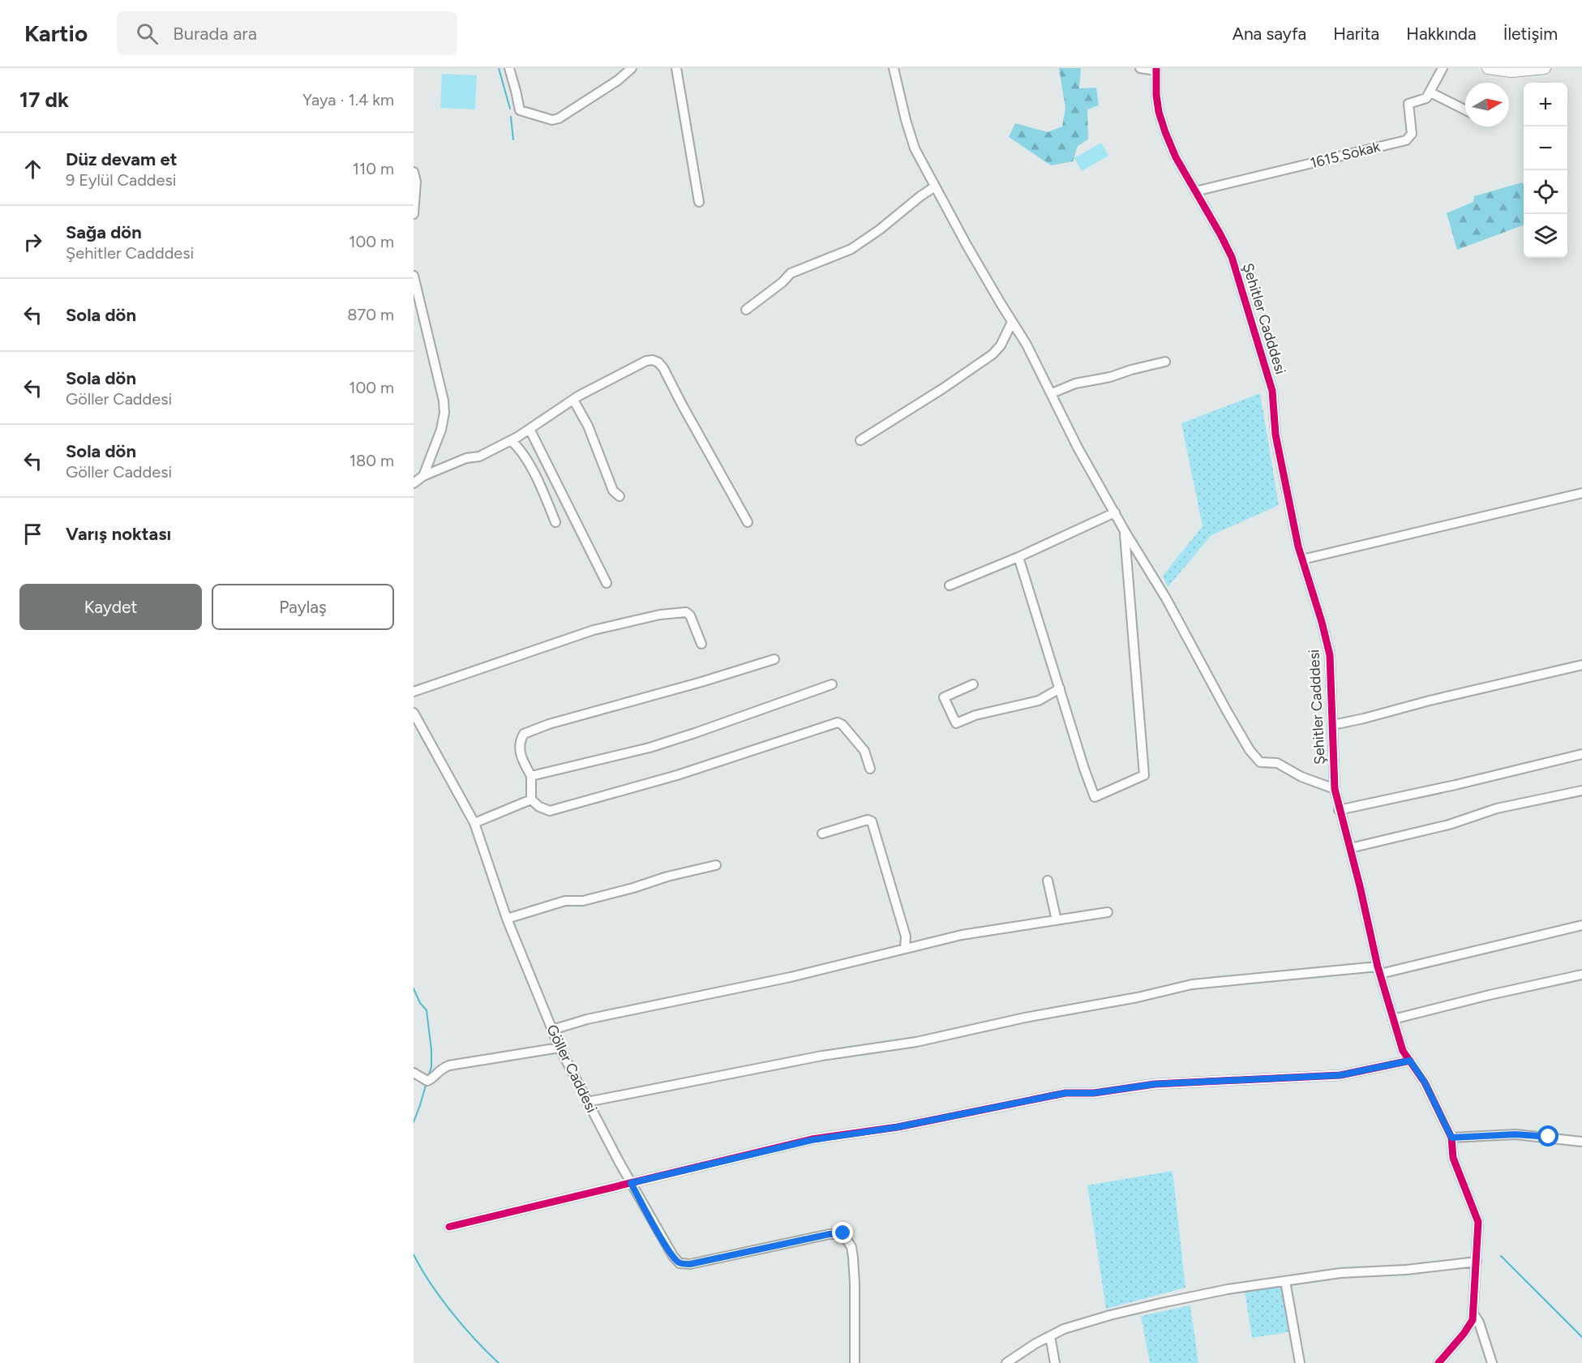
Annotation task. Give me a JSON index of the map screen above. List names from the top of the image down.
{
  "streets": {
    "street": ["1615 Sokak", "Şehitler Cadddesi", "Göller Caddesi"]
  },
  "crossings": [
    ["1615 Sokak", "Şehitler Cadddesi"]
  ],
  "north": "right",
  "page": {
    "header": "Kartio",
    "search": "Burada ara",
    "nav": [
      "Ana sayfa",
      "Harita",
      "Hakkında",
      "İletişim"
    ],
    "heading": ["17 dk", "Yaya · 1.4 km"],
    "map_buttons": ["+", "−"],
    "list": [
      ["Düz devam et", "9 Eylül Caddesi", "110 m"],
      ["Sağa dön", "Şehitler Cadddesi", "100 m"],
      ["Sola dön", "870 m"],
      ["Sola dön", "Göller Caddesi", "100 m"],
      ["Sola dön", "Göller Caddesi", "180 m"],
      "Varış noktası"
    ],
    "buttons": ["Kaydet", "Paylaş"]
  }
}
